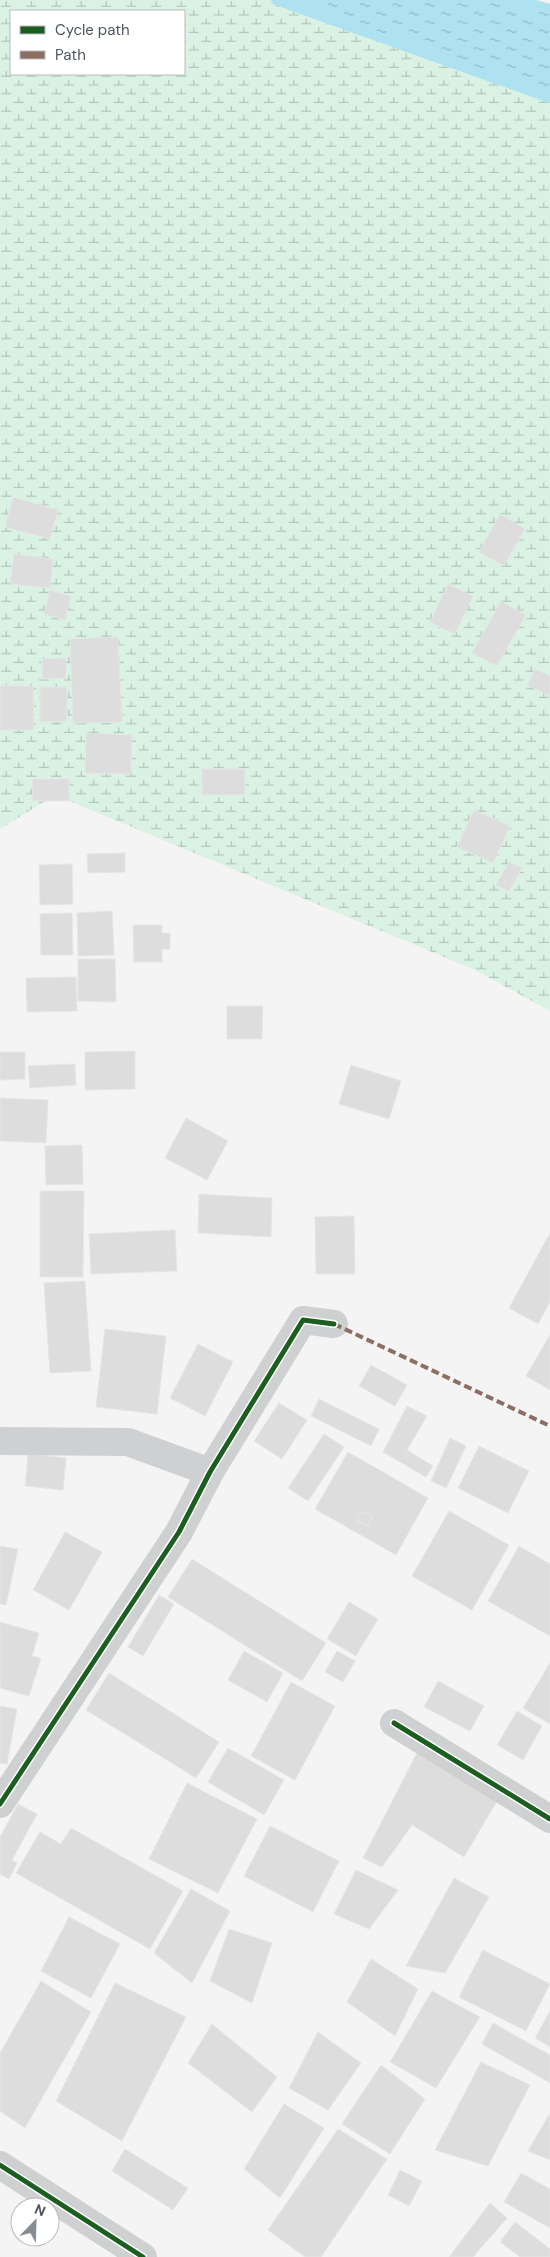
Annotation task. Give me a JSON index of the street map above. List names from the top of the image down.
{
  "legend": ["Cycle path", "Path"],
  "north": "top right"
}
